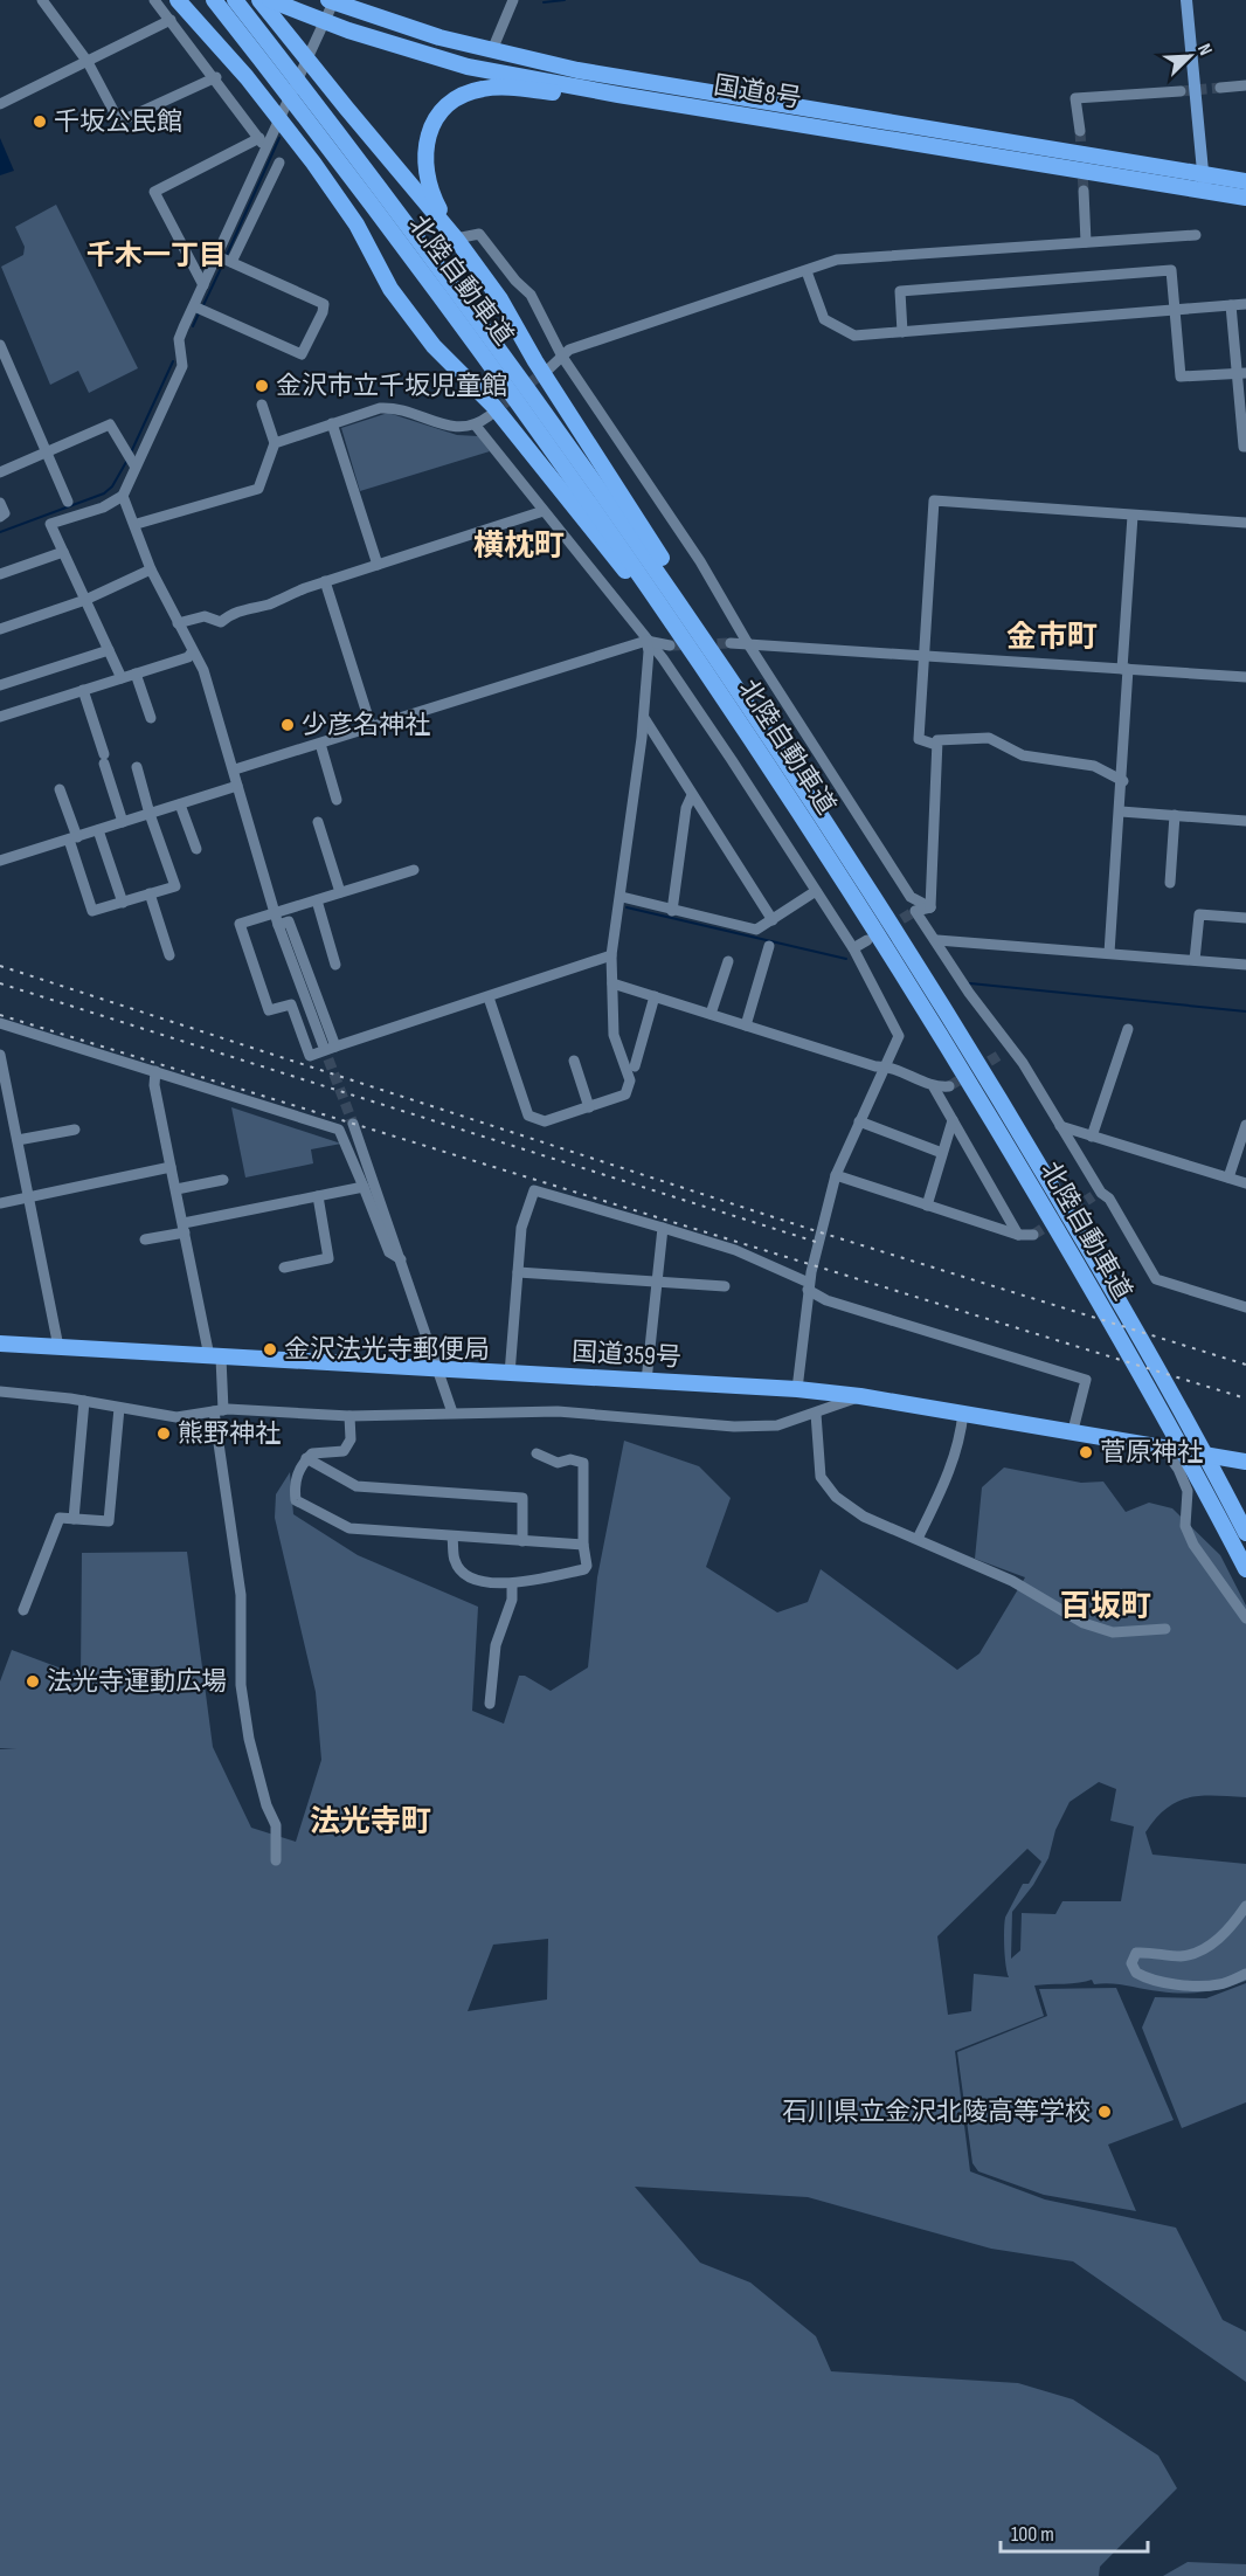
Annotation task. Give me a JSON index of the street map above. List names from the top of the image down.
{
  "streets": {
    "highway": ["国道8号", "北陸自動車道", "国道359号"]
  },
  "districts": [
    "千木一丁目",
    "横枕町",
    "金市町",
    "百坂町",
    "法光寺町"
  ],
  "places": [
    "千坂公民館",
    "金沢市立千坂児童館",
    "少彦名神社",
    "金沢法光寺郵便局",
    "熊野神社",
    "菅原神社",
    "法光寺運動広場",
    "石川県立金沢北陵高等学校"
  ],
  "scale_bar": "100 m",
  "north": "top right"
}
